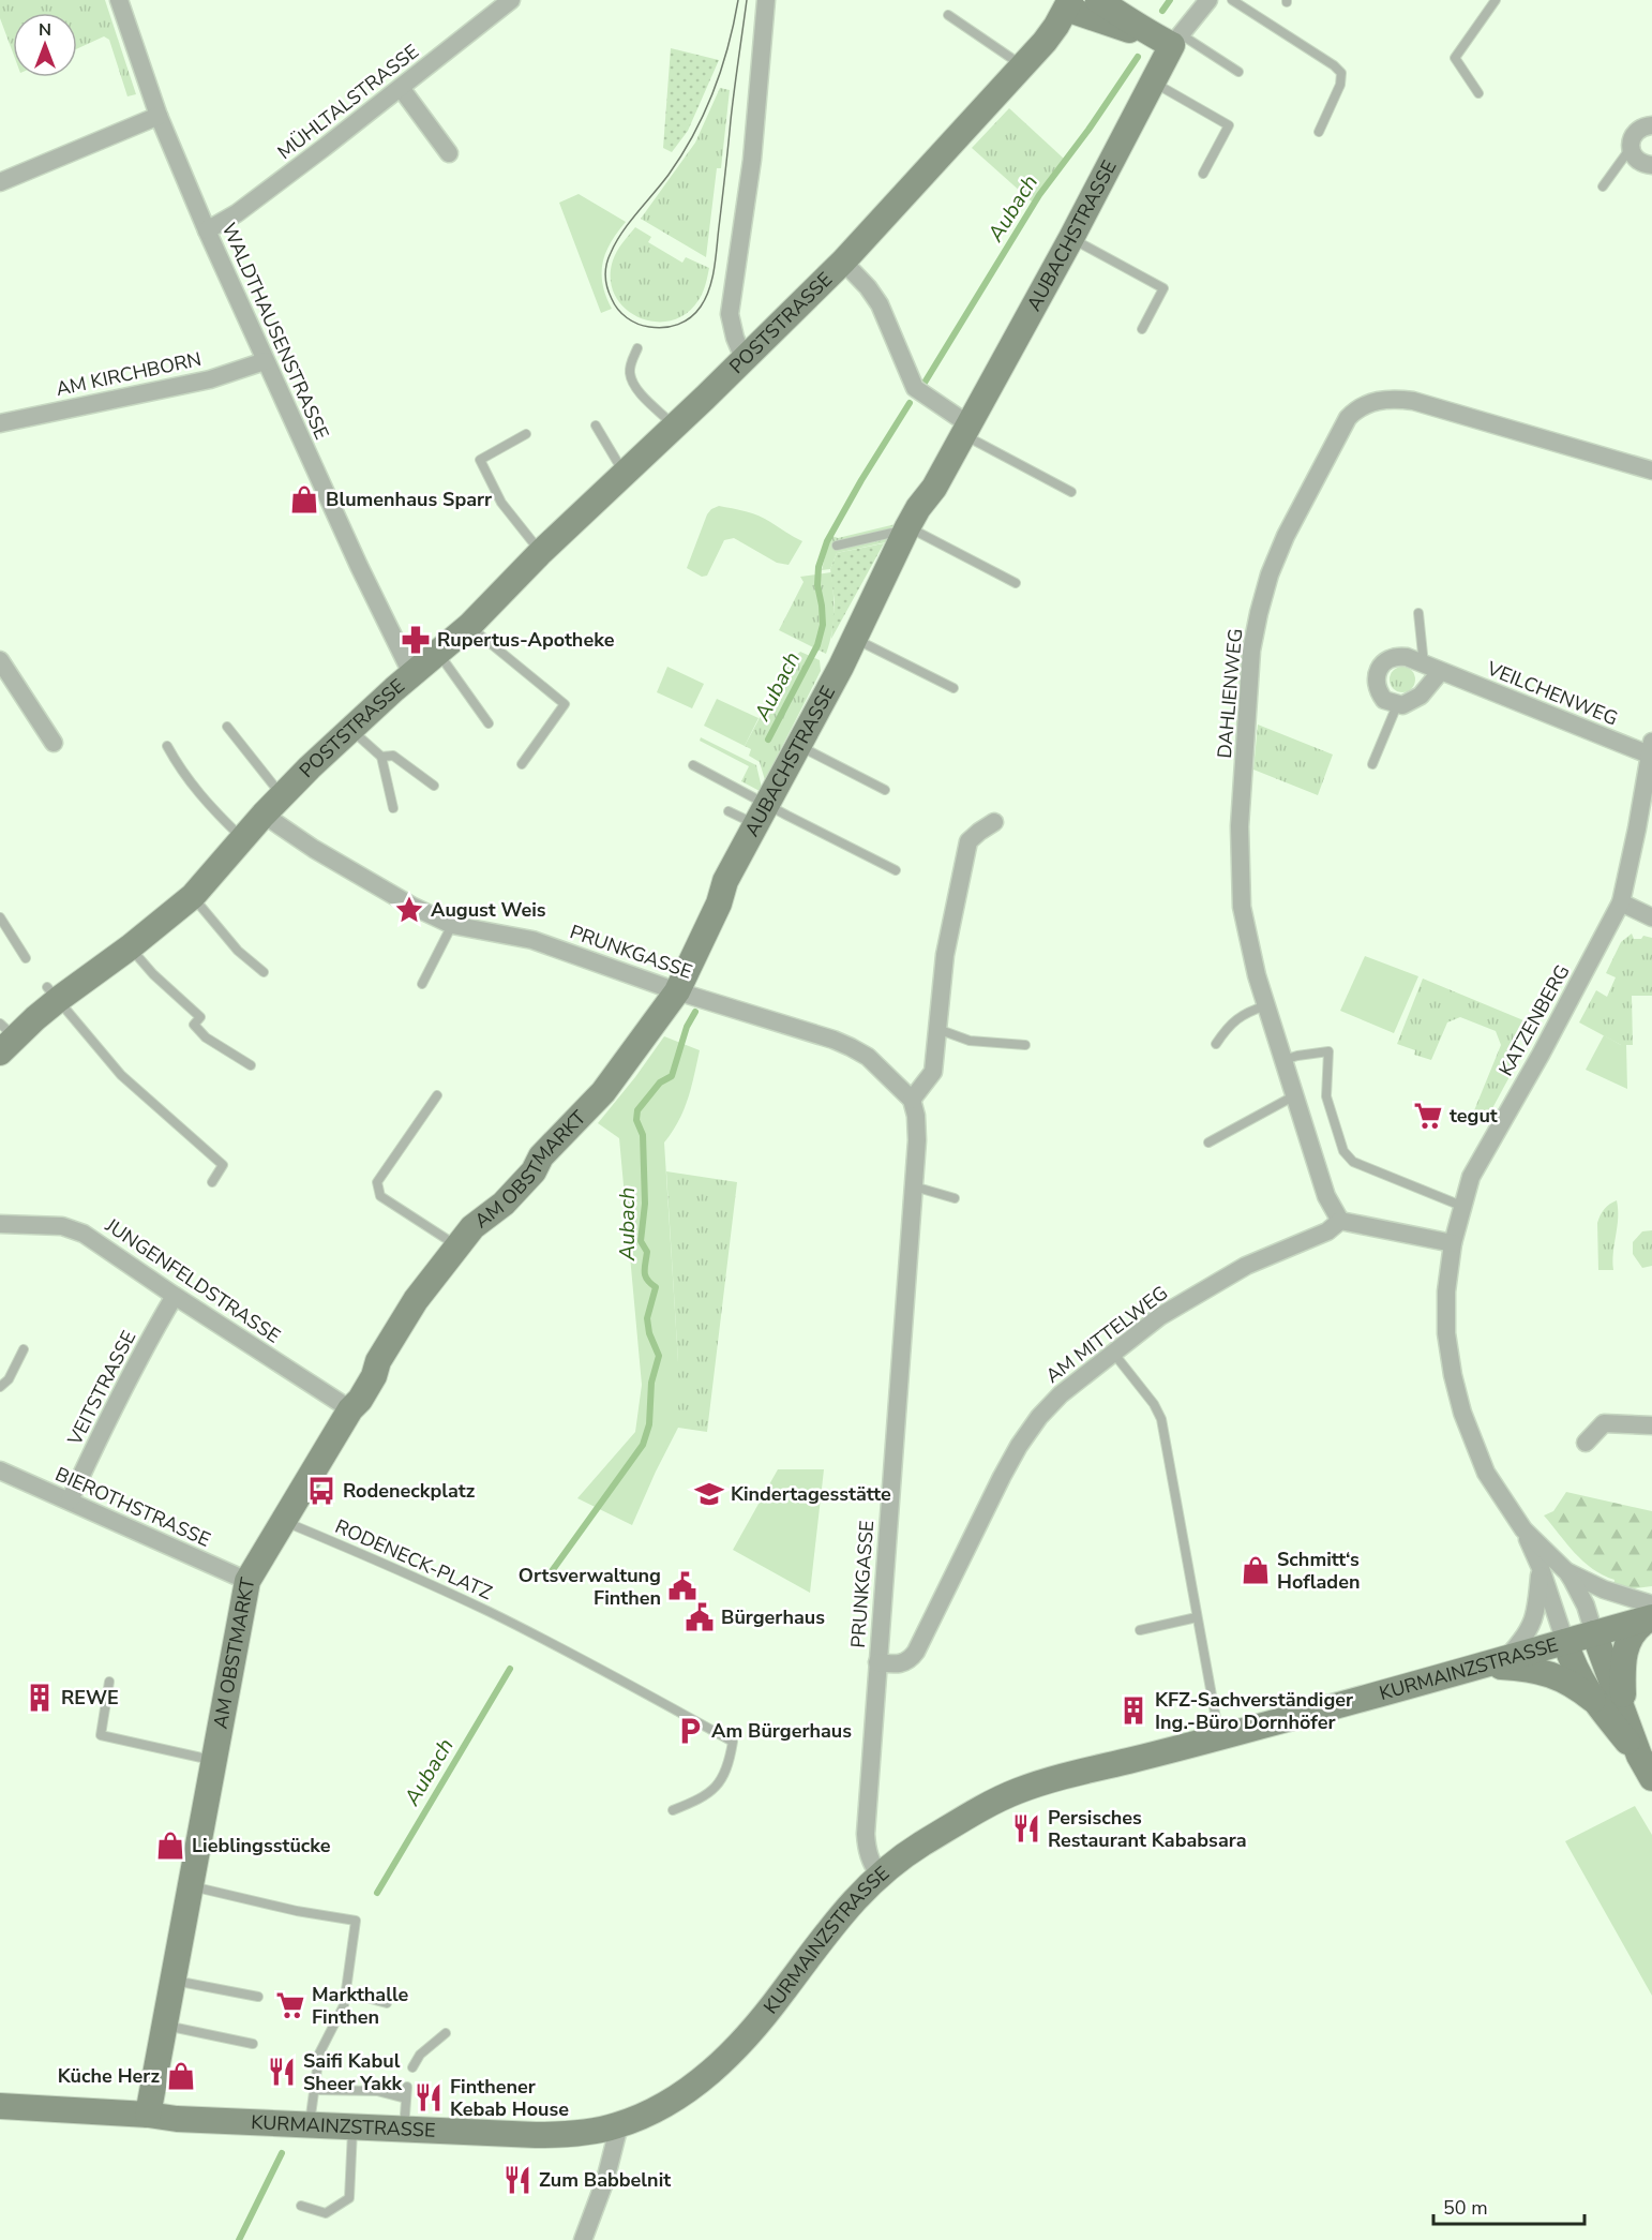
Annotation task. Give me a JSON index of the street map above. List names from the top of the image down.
{
  "streets": {
    "main road": [
      "AUBACHSTRASSE",
      "POSTSTRASSE",
      "AM OBSTMARKT",
      "KURMAINZSTRASSE"
    ],
    "street": [
      "MÜHLTALSTRASSE",
      "WALDTHAUSENSTRASSE",
      "AM KIRCHBORN",
      "DAHLIENWEG",
      "VEILCHENWEG",
      "PRUNKGASSE",
      "KATZENBERG",
      "JUNGENFELDSTRASSE",
      "AM MITTELWEG",
      "VEITSTRASSE",
      "BIEROTHSTRASSE"
    ],
    "lane": ["RODENECK-PLATZ"]
  },
  "crossings": [
    ["MÜHLTALSTRASSE", "WALDTHAUSENSTRASSE"],
    ["AUBACHSTRASSE", "PRUNKGASSE"],
    ["AUBACHSTRASSE", "AM OBSTMARKT"],
    ["POSTSTRASSE", "WALDTHAUSENSTRASSE"],
    ["POSTSTRASSE", "PRUNKGASSE"],
    ["WALDTHAUSENSTRASSE", "AM KIRCHBORN"],
    ["DAHLIENWEG", "AM MITTELWEG"],
    ["VEILCHENWEG", "KATZENBERG"],
    ["PRUNKGASSE", "AM MITTELWEG"],
    ["PRUNKGASSE", "KURMAINZSTRASSE"],
    ["KATZENBERG", "KURMAINZSTRASSE"],
    ["AM OBSTMARKT", "JUNGENFELDSTRASSE"],
    ["AM OBSTMARKT", "BIEROTHSTRASSE"],
    ["AM OBSTMARKT", "RODENECK-PLATZ"],
    ["AM OBSTMARKT", "KURMAINZSTRASSE"],
    ["JUNGENFELDSTRASSE", "VEITSTRASSE"],
    ["VEITSTRASSE", "BIEROTHSTRASSE"]
  ],
  "water": ["Aubach"],
  "places": {
    "shop": [
      "Blumenhaus Sparr",
      "Schmitt‘s Hofladen",
      "Lieblingsstücke",
      "Küche Herz"
    ],
    "pharmacy": ["Rupertus-Apotheke"],
    "place": ["August Weis"],
    "supermarket": ["tegut", "Markthalle Finthen"],
    "bus stop": ["Rodeneckplatz"],
    "school or university": ["Kindertagesstätte"],
    "public building": ["Ortsverwaltung Finthen", "Bürgerhaus"],
    "building": ["REWE", "KFZ-Sachverständiger Ing.-Büro Dornhöfer"],
    "parking": ["Am Bürgerhaus"],
    "restaurant": [
      "Persisches Restaurant Kababsara",
      "Saifi Kabul Sheer Yakk",
      "Finthener Kebab House",
      "Zum Babbelnit"
    ]
  },
  "scale_bar": "50 m",
  "north": "top"
}
